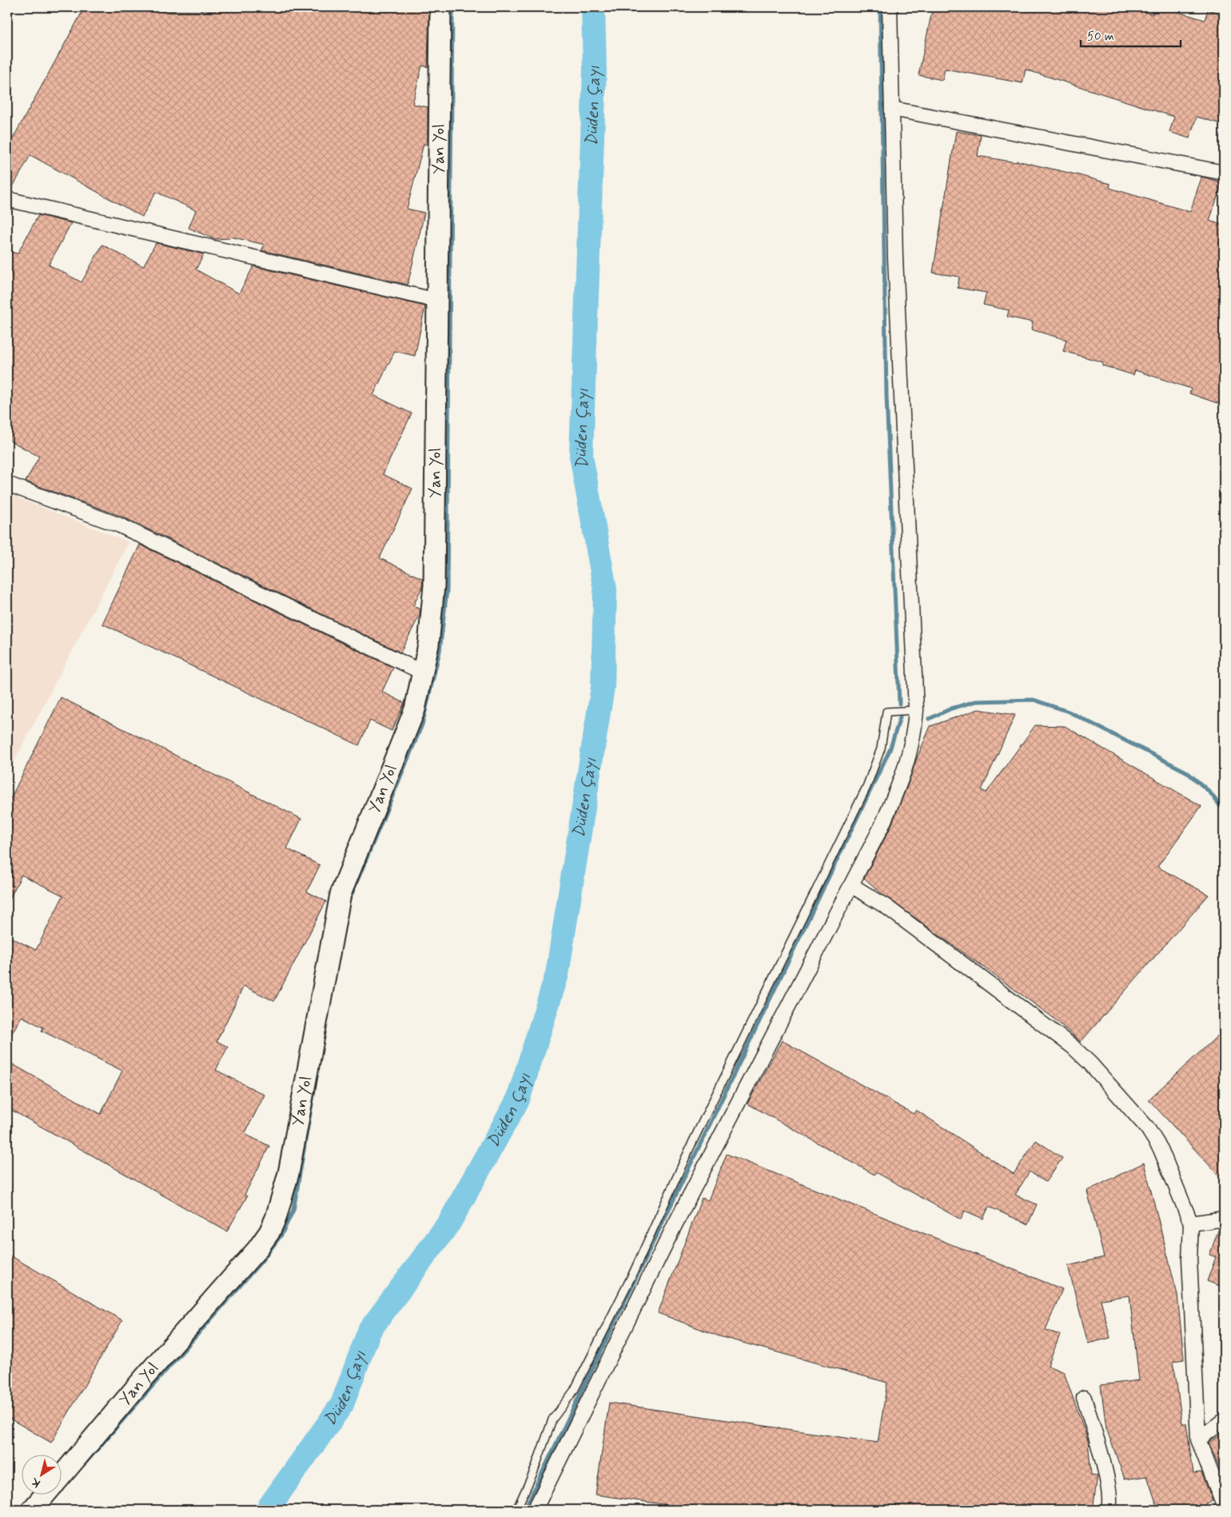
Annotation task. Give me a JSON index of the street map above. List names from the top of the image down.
{
  "streets": {
    "street": ["Yan Yol"]
  },
  "water": ["Düden Çayı"],
  "scale_bar": "50 m",
  "north": "bottom left"
}
